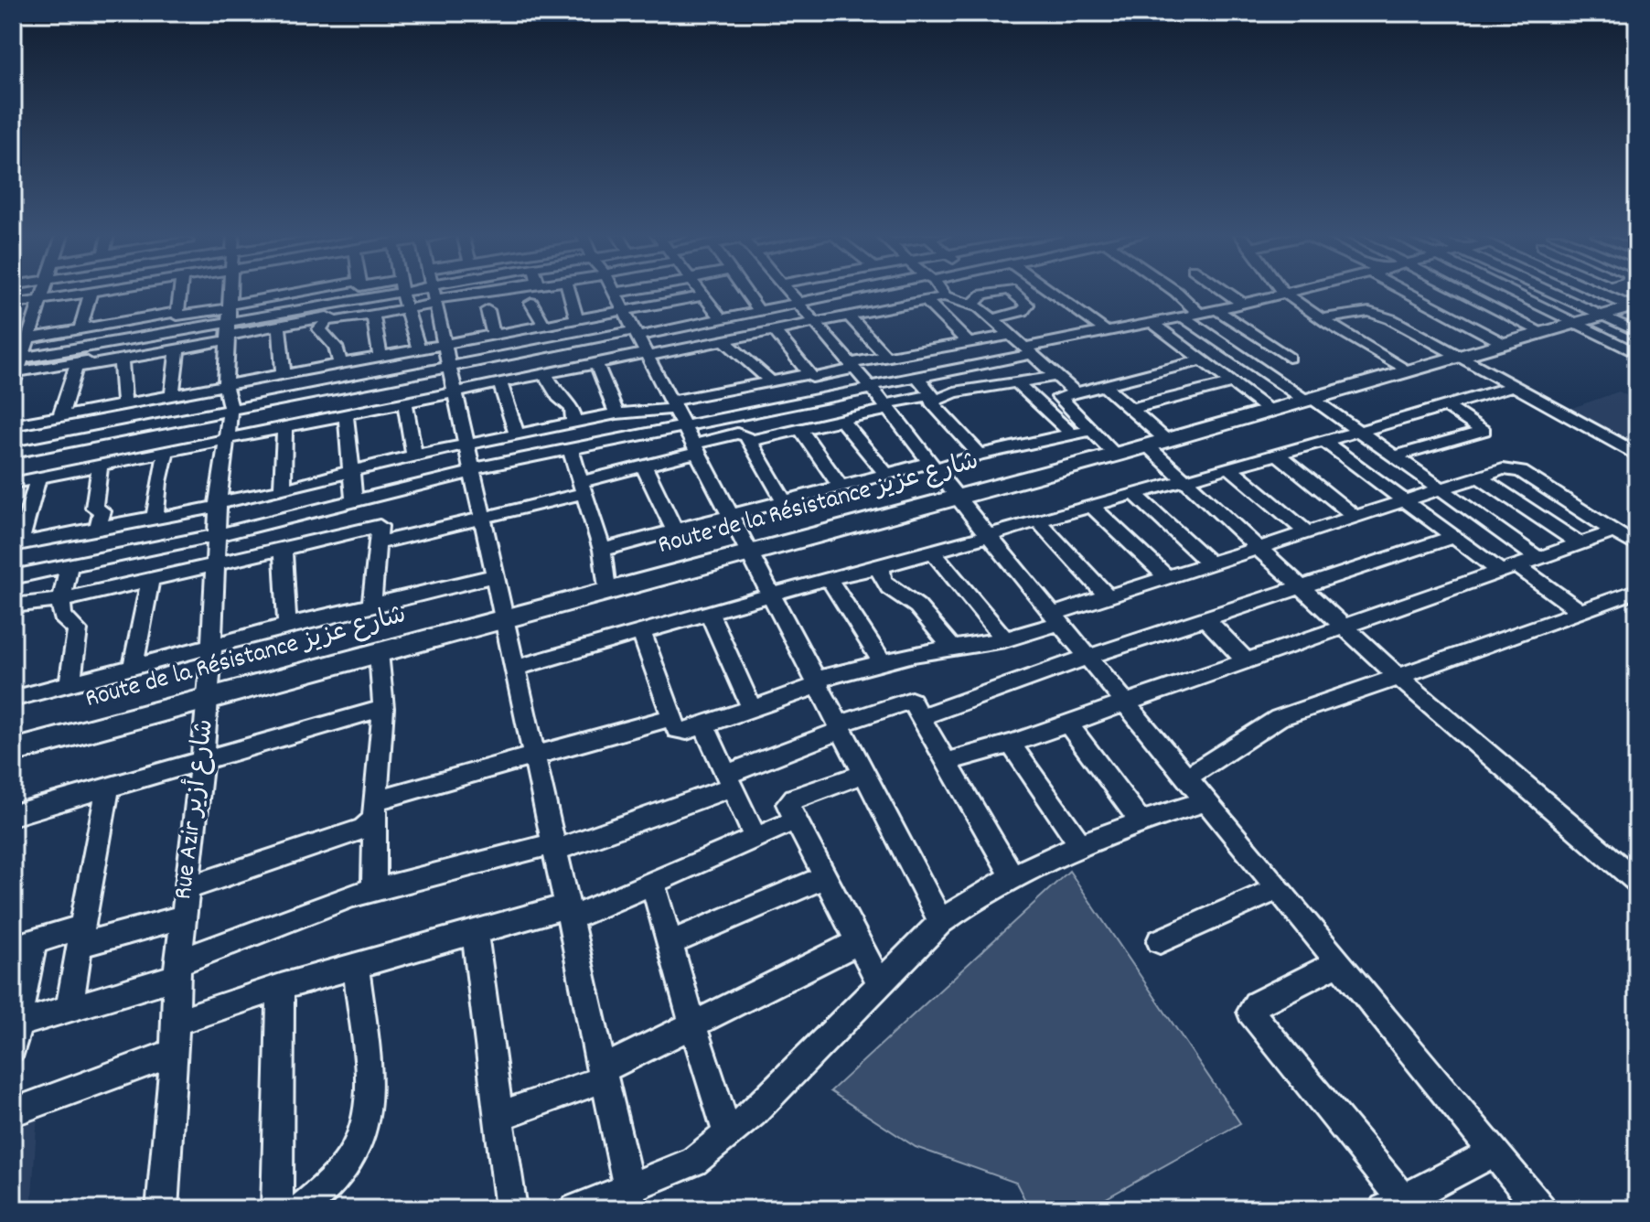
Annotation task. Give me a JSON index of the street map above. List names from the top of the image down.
{
  "streets": {
    "main road": ["Route de la Résistance شارع عزيز"],
    "street": ["Rue Azir شارع أزير"]
  },
  "crossings": [
    ["Route de la Résistance شارع عزيز", "Rue Azir شارع أزير"]
  ]
}
